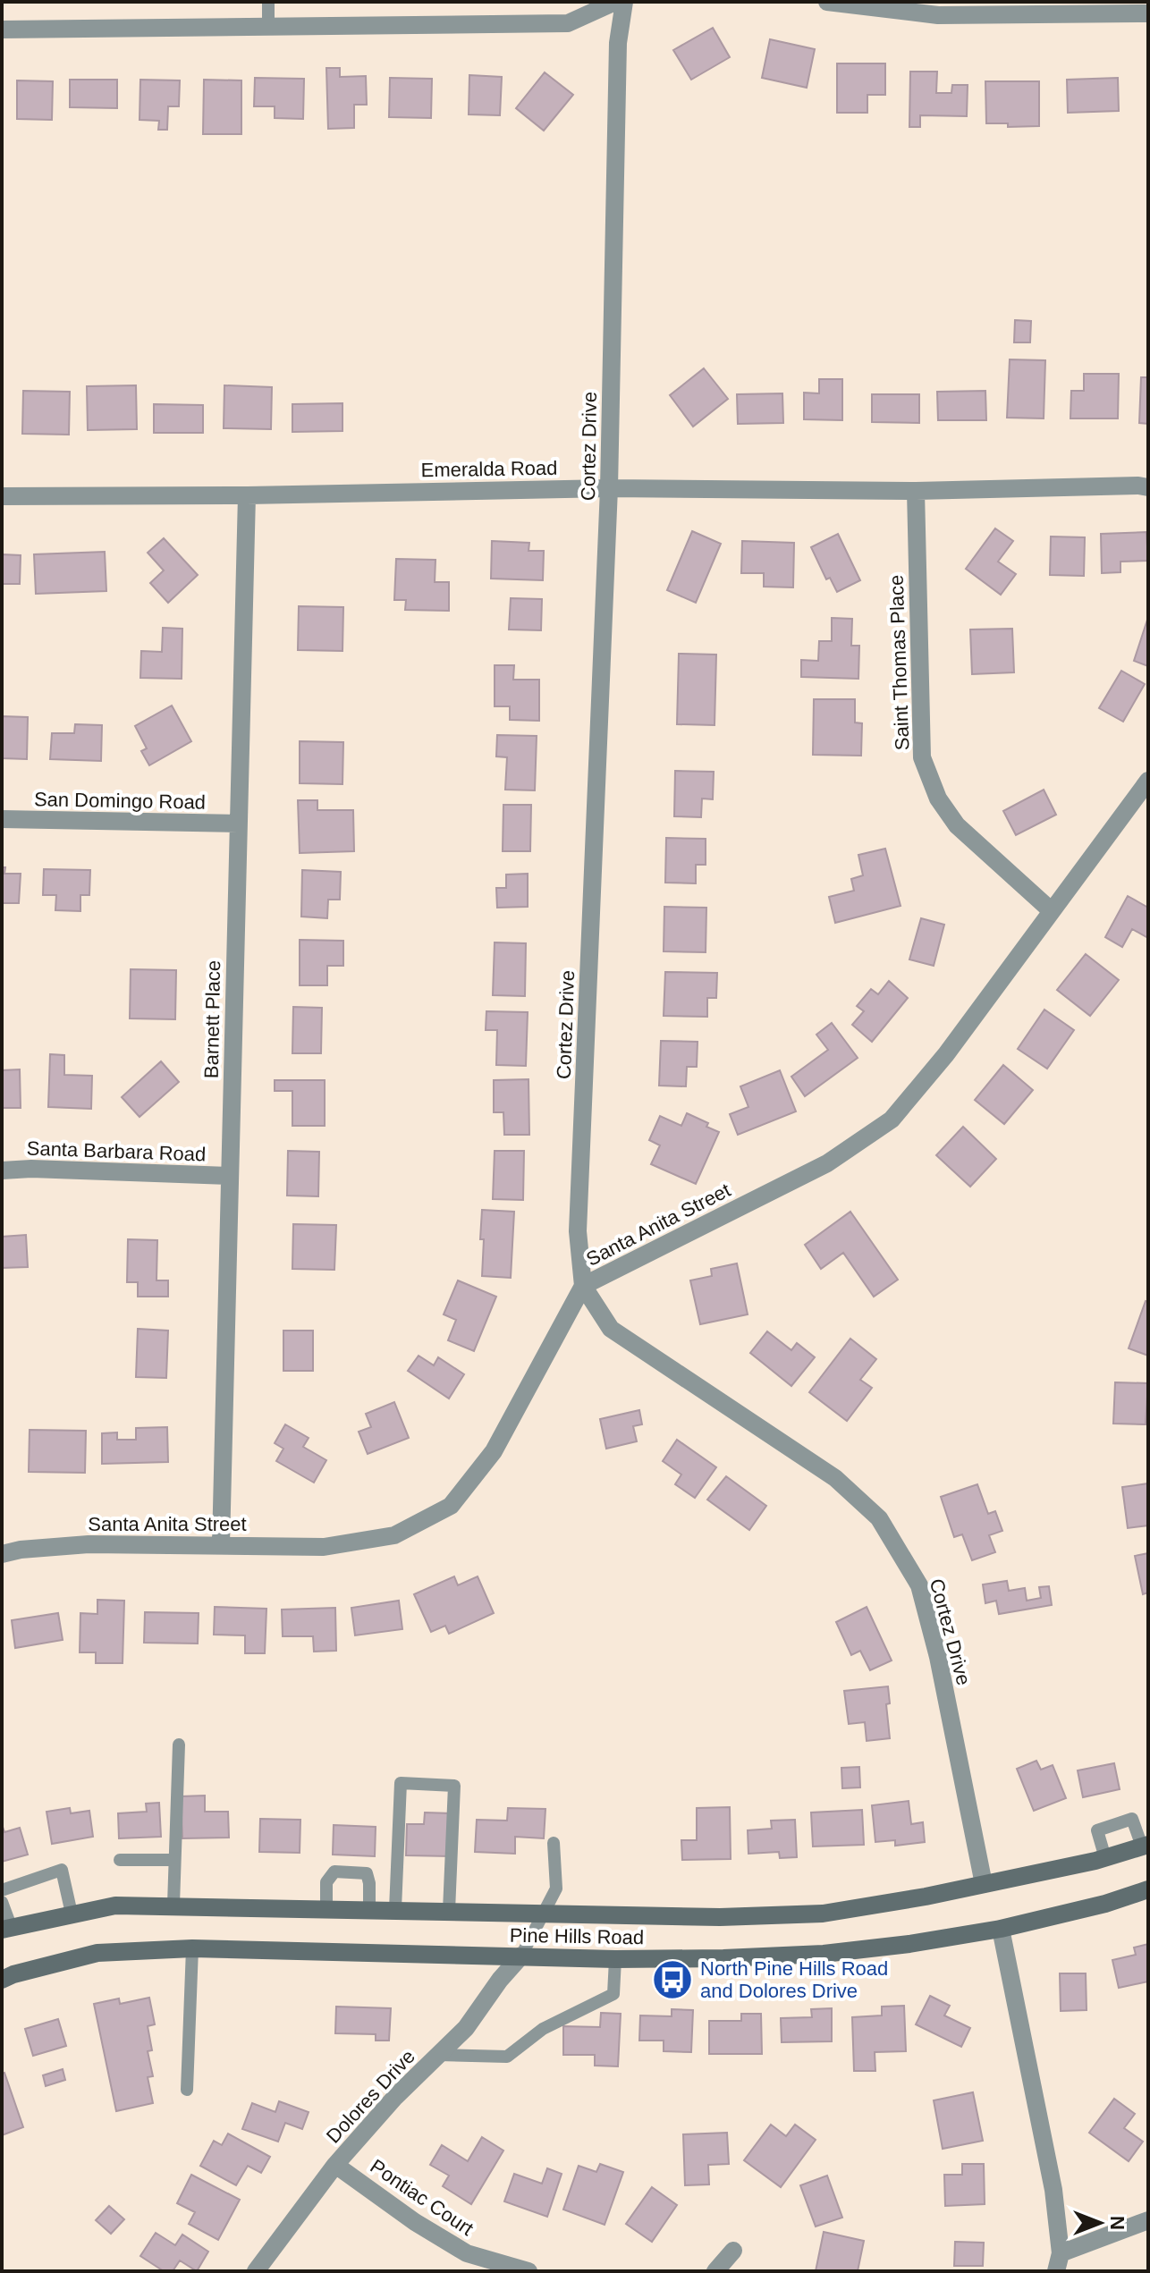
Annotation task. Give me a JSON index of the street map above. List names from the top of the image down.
{
  "streets": {
    "main road": ["Pine Hills Road"],
    "street": [
      "Cortez Drive",
      "Emeralda Road",
      "Saint Thomas Place",
      "San Domingo Road",
      "Barnett Place",
      "Santa Barbara Road",
      "Santa Anita Street",
      "Dolores Drive",
      "Pontiac Court"
    ]
  },
  "crossings": [
    ["Cortez Drive", "Emeralda Road"],
    ["Cortez Drive", "Santa Anita Street"],
    ["Cortez Drive", "Pine Hills Road"],
    ["Emeralda Road", "Saint Thomas Place"],
    ["Emeralda Road", "Barnett Place"],
    ["Saint Thomas Place", "Santa Anita Street"],
    ["San Domingo Road", "Barnett Place"],
    ["Barnett Place", "Santa Barbara Road"],
    ["Barnett Place", "Santa Anita Street"],
    ["Pine Hills Road", "Dolores Drive"],
    ["Dolores Drive", "Pontiac Court"]
  ],
  "places": {
    "bus stop": ["North Pine Hills Road and Dolores Drive"]
  },
  "north": "right"
}
